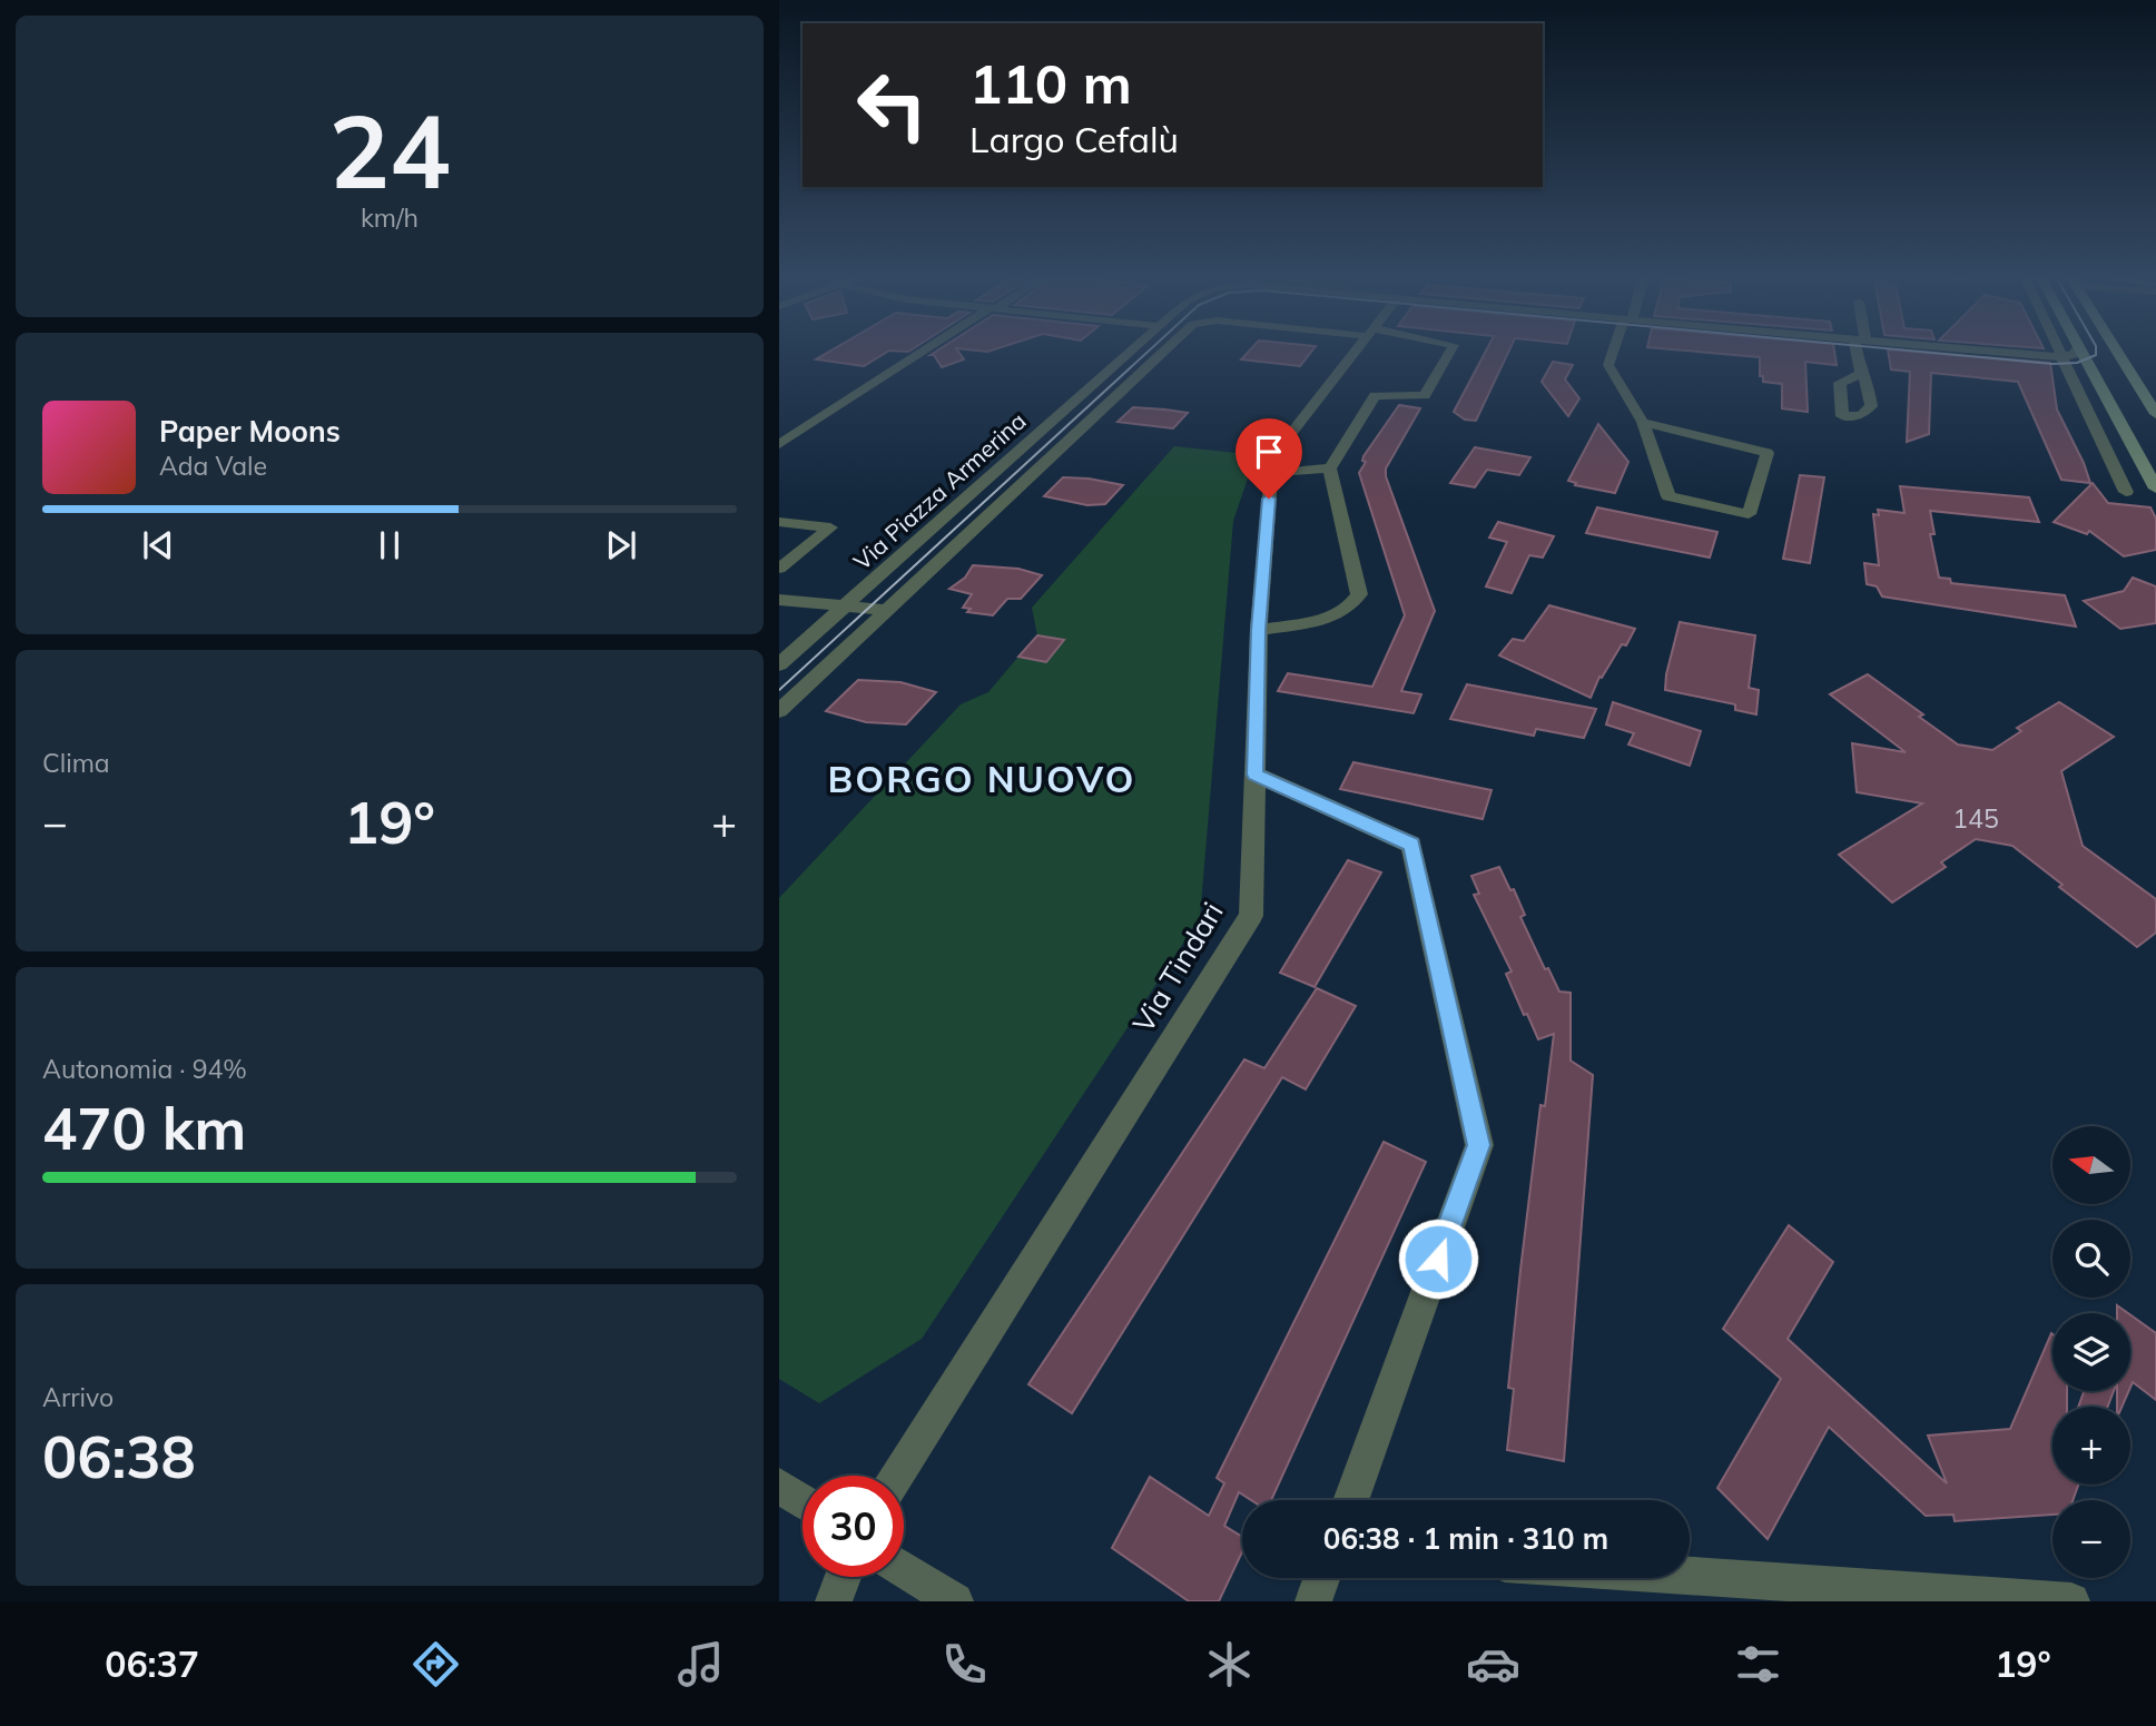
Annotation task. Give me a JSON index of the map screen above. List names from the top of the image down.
{
  "streets": {
    "street": ["Via Piazza Armerina", "Via Tindari"]
  },
  "districts": ["BORGO NUOVO"],
  "house_numbers": ["145"],
  "north": "left",
  "page": {
    "tile": [
      ["24", "km/h"],
      "Clima",
      ["Autonomia · 94%", "470 km"],
      ["Arrivo", "06:38"]
    ],
    "turn": ["110 m", "Largo Cefalù"],
    "song": ["Paper Moons", "Ada Vale"],
    "heat": ["−", "19°", "+"],
    "map_buttons": ["+", "−"],
    "limit": "30",
    "trip": "06:38 · 1 min · 310 m",
    "tabs": ["06:37", "19°"]
  }
}
